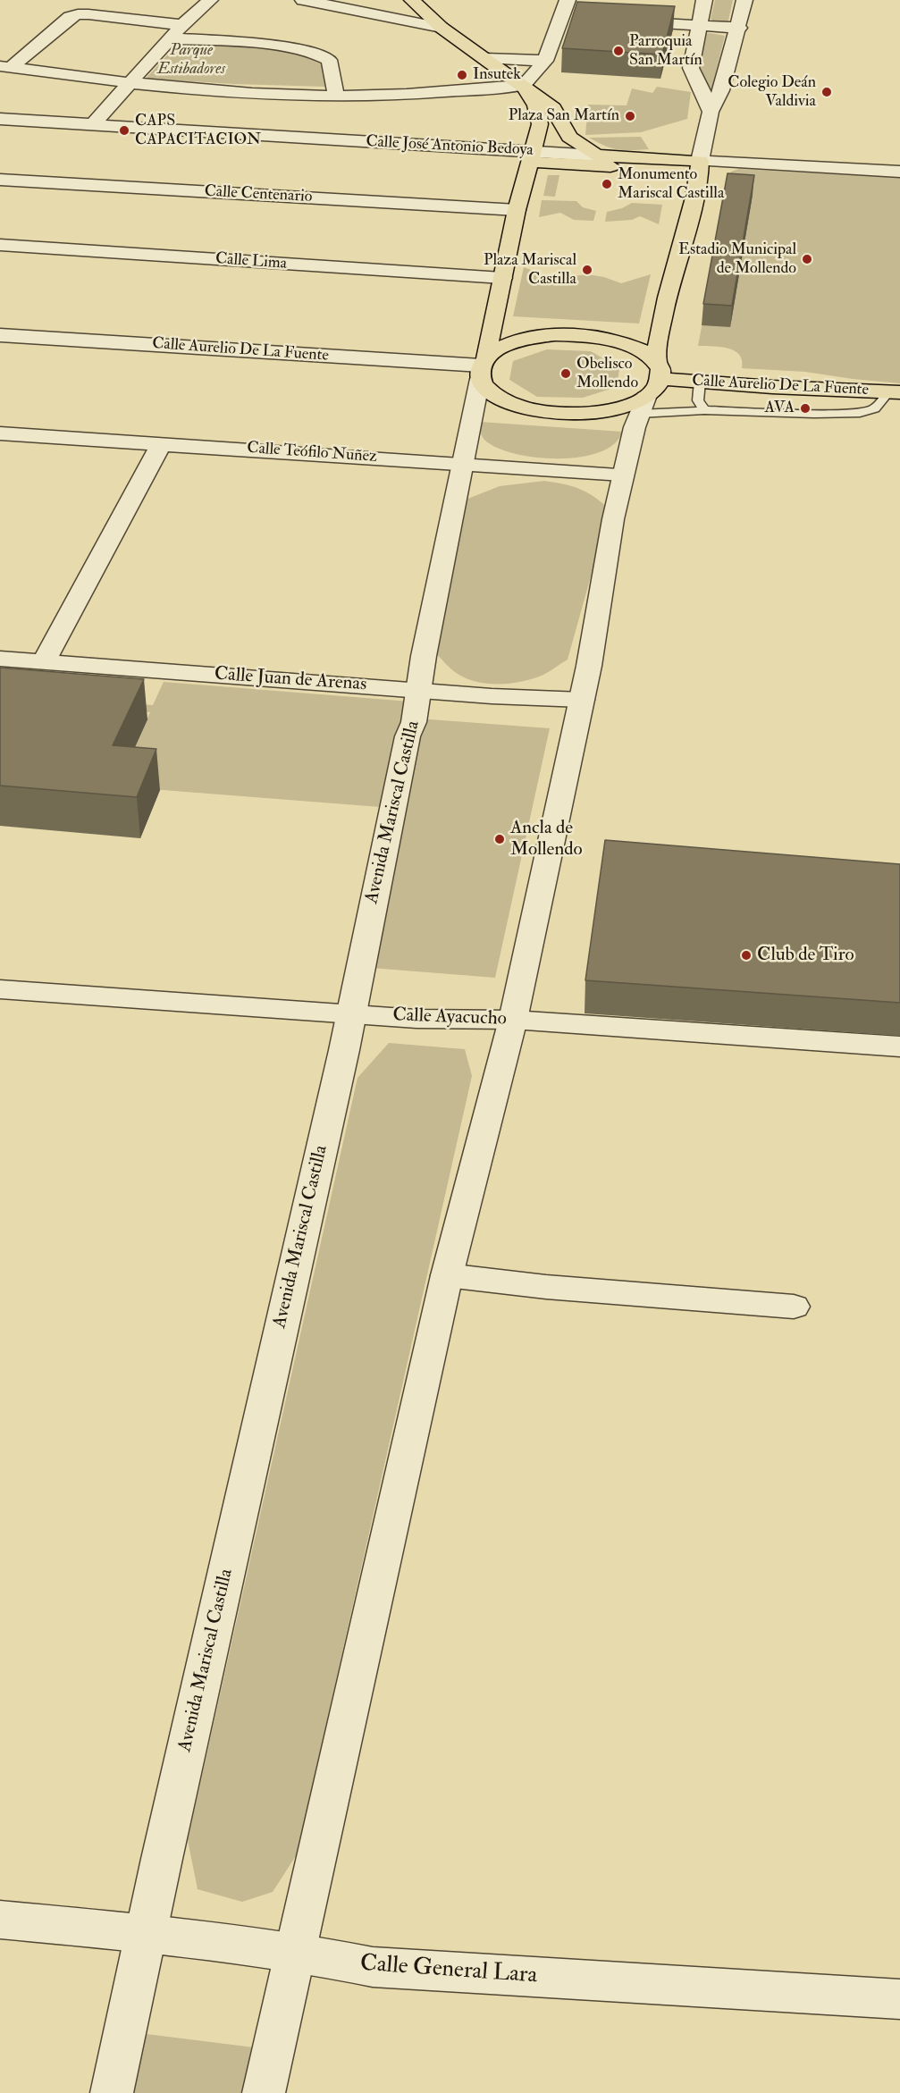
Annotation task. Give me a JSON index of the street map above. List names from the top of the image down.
{
  "streets": {
    "main road": ["Calle José Antonio Bedoya", "Calle Aurelio De La Fuente", "Avenida Mariscal Castilla"],
    "street": [
      "Calle Centenario",
      "Calle Lima",
      "Calle Teófilo Nuñez",
      "Calle Juan de Arenas",
      "Calle Ayacucho",
      "Calle General Lara"
    ]
  },
  "crossings": [
    ["Calle José Antonio Bedoya", "Avenida Mariscal Castilla"],
    ["Calle Centenario", "Avenida Mariscal Castilla"],
    ["Calle Lima", "Avenida Mariscal Castilla"],
    ["Calle Aurelio De La Fuente", "Avenida Mariscal Castilla"],
    ["Calle Teófilo Nuñez", "Avenida Mariscal Castilla"],
    ["Calle Juan de Arenas", "Avenida Mariscal Castilla"],
    ["Avenida Mariscal Castilla", "Calle Ayacucho"],
    ["Avenida Mariscal Castilla", "Calle General Lara"]
  ],
  "parks": ["Parque Estibadores"],
  "places": [
    "Parroquia San Martín",
    "Insutek",
    "Colegio Deán Valdivia",
    "Plaza San Martín",
    "CAPS CAPACITACION",
    "Monumento Mariscal Castilla",
    "Estadio Municipal de Mollendo",
    "Plaza Mariscal Castilla",
    "Obelisco Mollendo",
    "AVA",
    "Ancla de Mollendo",
    "Club de Tiro"
  ]
}
